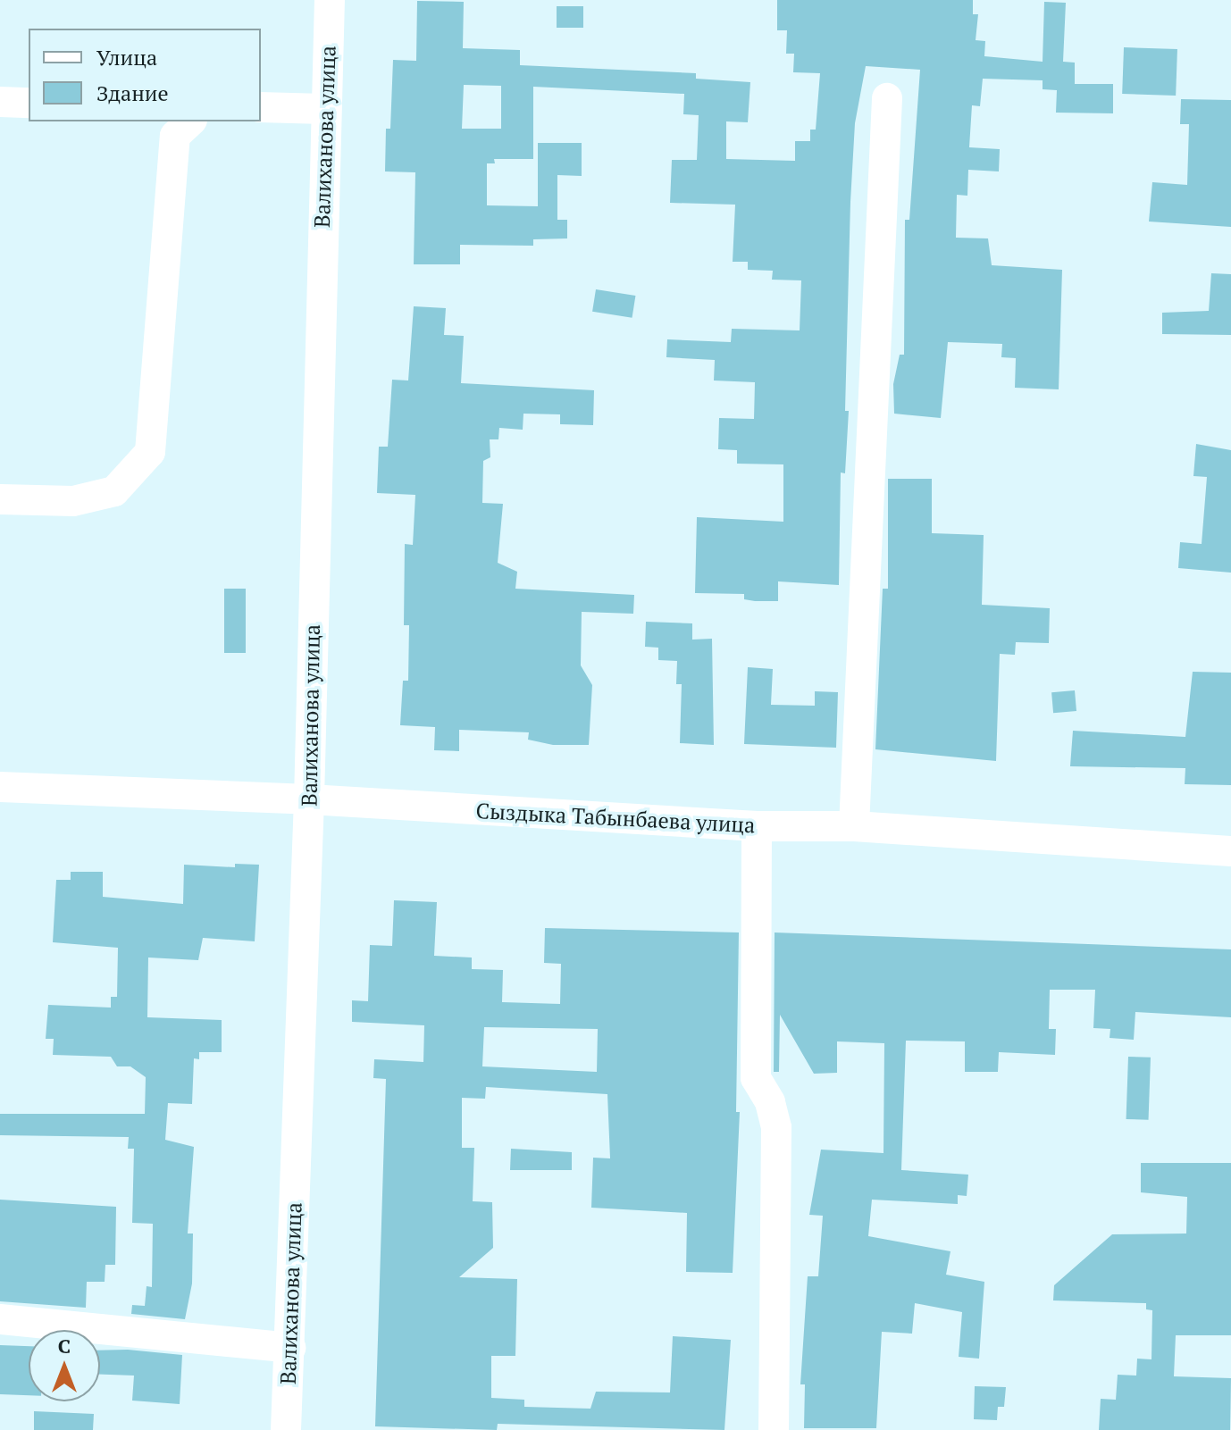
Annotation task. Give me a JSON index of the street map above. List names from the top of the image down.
{
  "streets": {
    "street": ["Валиханова улица", "Сыздыка Табынбаева улица"]
  },
  "crossings": [
    ["Валиханова улица", "Сыздыка Табынбаева улица"]
  ],
  "legend": ["Улица", "Здание"],
  "north": "top"
}
